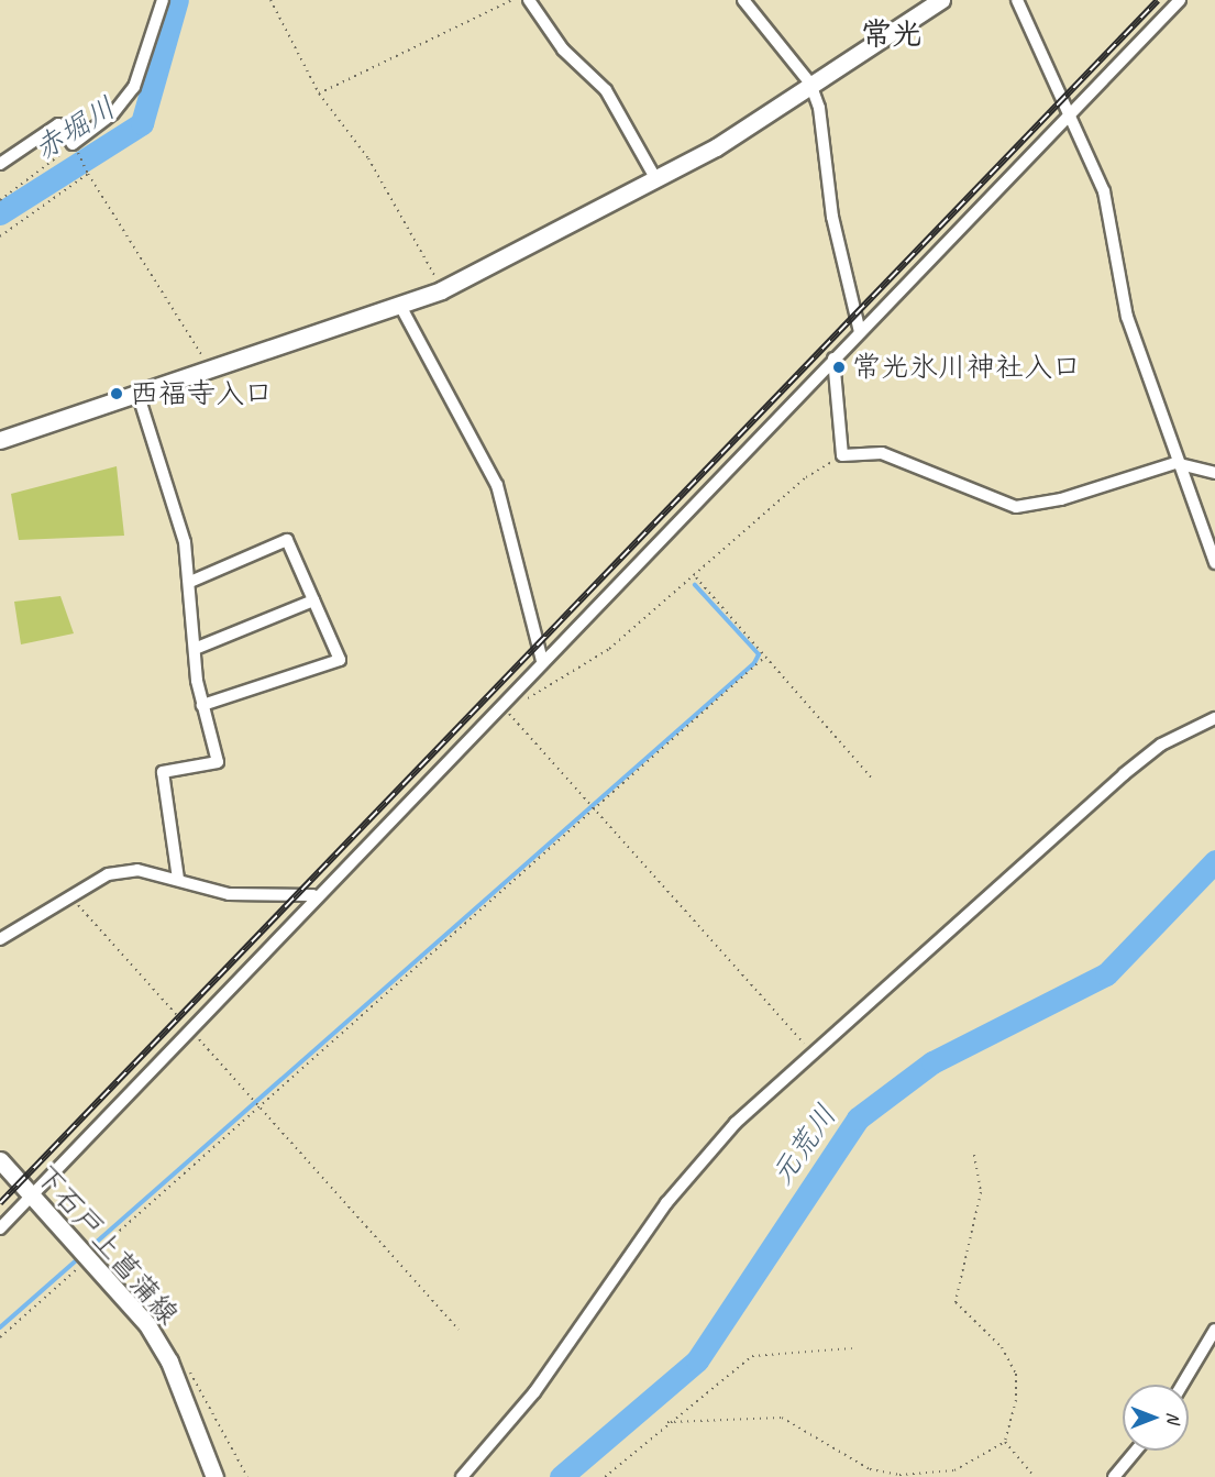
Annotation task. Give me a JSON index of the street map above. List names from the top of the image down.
{
  "streets": {
    "street": ["下石戸上菖蒲線"]
  },
  "districts": ["常光"],
  "water": ["赤堀川", "元荒川"],
  "places": ["常光氷川神社入口", "西福寺入口"],
  "north": "right"
}
